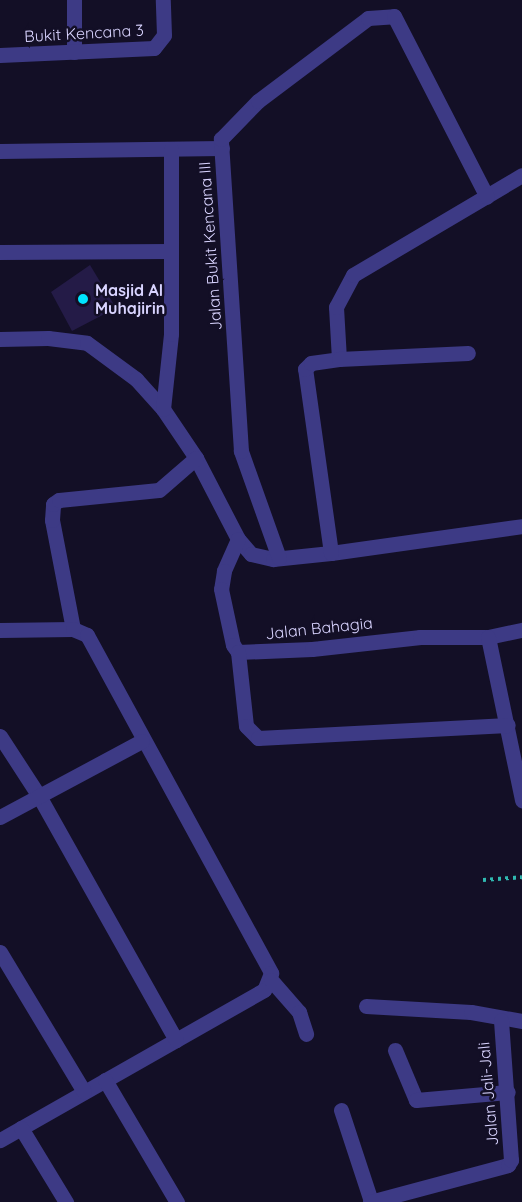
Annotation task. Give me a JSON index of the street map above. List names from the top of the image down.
{
  "streets": {
    "street": [
      "Bukit Kencana 3",
      "Jalan Bukit Kencana III",
      "Jalan Bahagia",
      "Jalan Jali-Jali"
    ]
  },
  "places": ["Masjid Al Muhajirin"]
}
